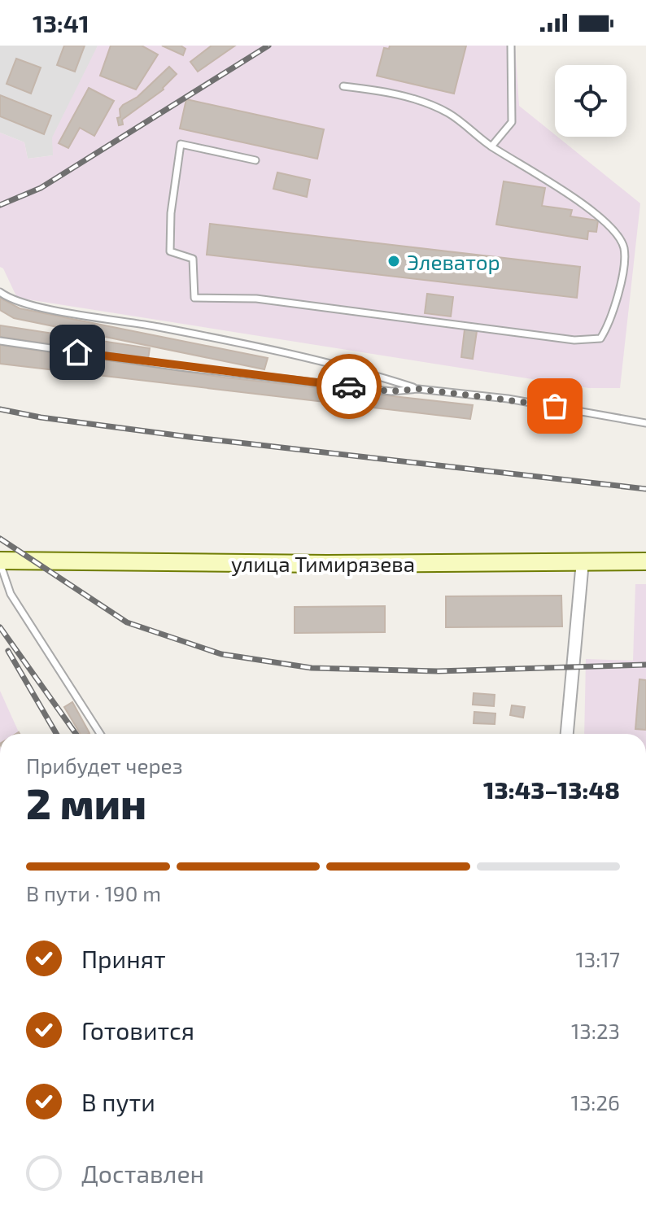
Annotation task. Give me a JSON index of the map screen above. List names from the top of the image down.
{
  "streets": {
    "main road": ["улица Тимирязева"]
  },
  "places": ["Элеватор"],
  "page": {
    "status": "13:41",
    "heading": ["2 мин", "Прибудет через", "13:43–13:48"],
    "bar": "В пути · 190 m",
    "list": [
      ["Принят", "13:17"],
      ["Готовится", "13:23"],
      ["В пути", "13:26"],
      "Доставлен"
    ]
  }
}
